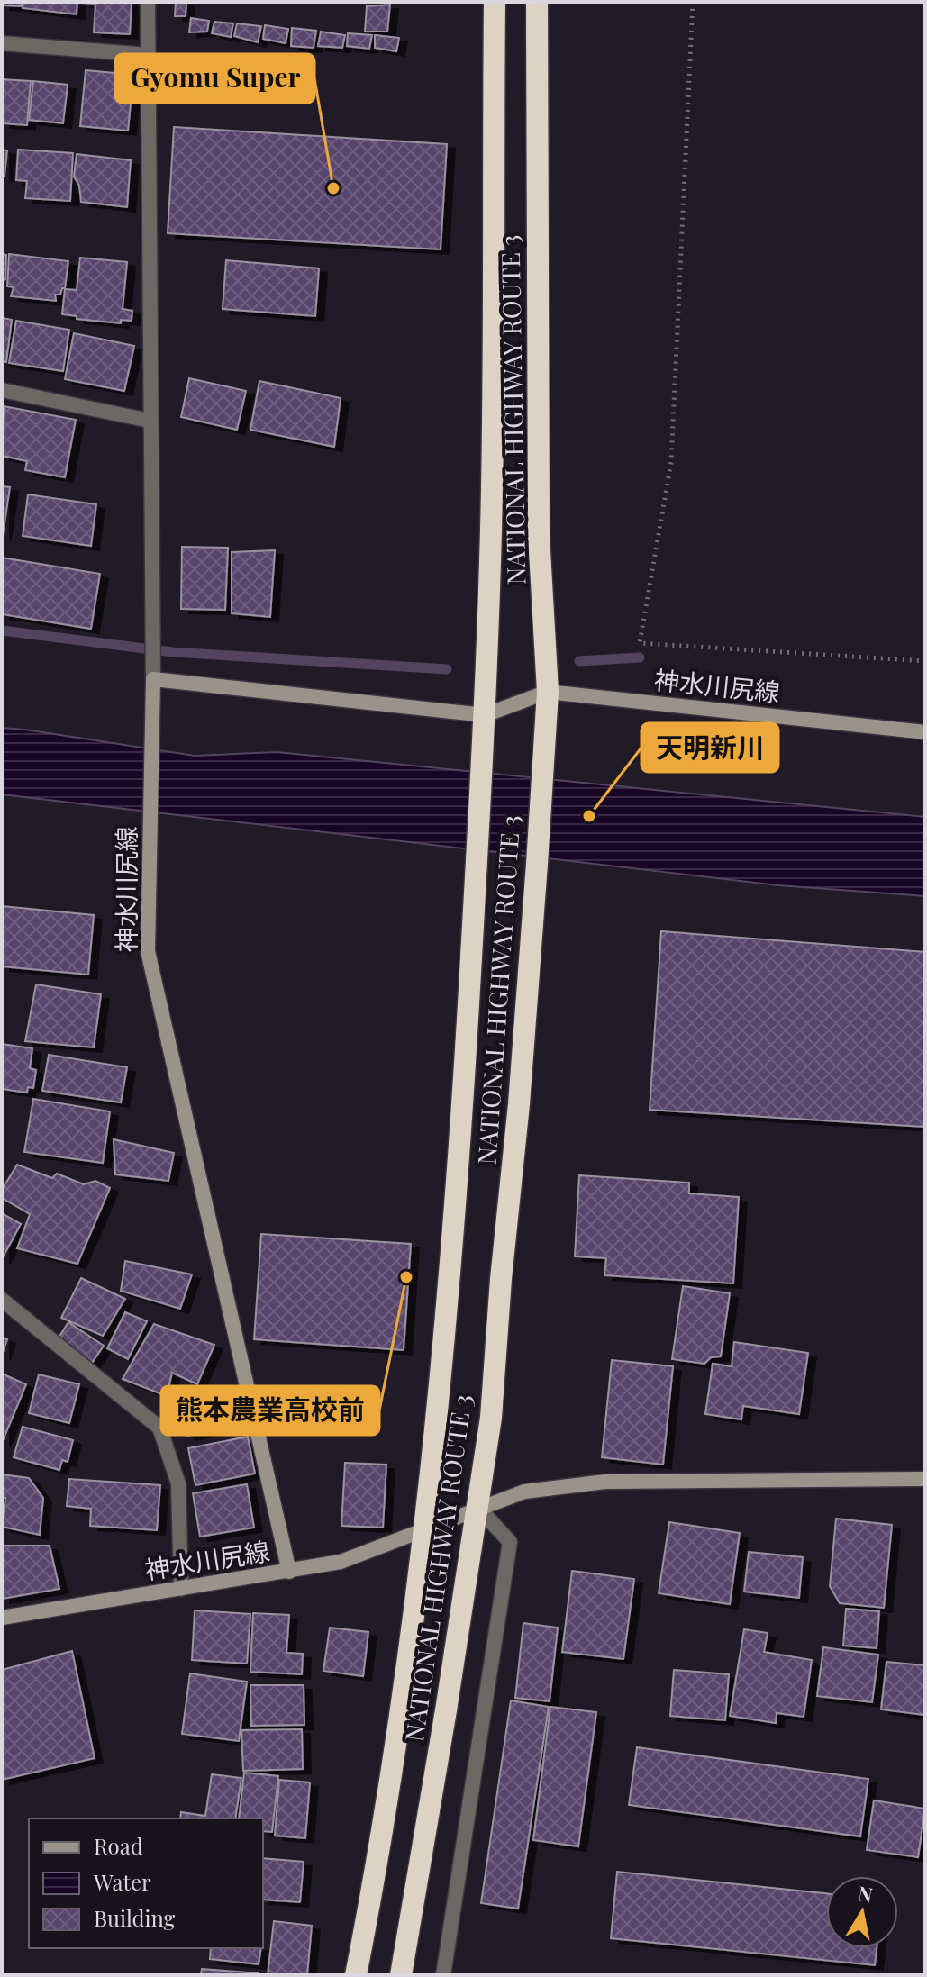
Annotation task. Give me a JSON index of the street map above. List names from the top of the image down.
{
  "streets": {
    "highway": ["NATIONAL HIGHWAY ROUTE 3"],
    "main road": ["神水川尻線"]
  },
  "crossings": [
    ["NATIONAL HIGHWAY ROUTE 3", "神水川尻線"]
  ],
  "places": ["Gyomu Super", "天明新川", "熊本農業高校前"],
  "legend": ["Road", "Water", "Building"],
  "north": "top"
}
